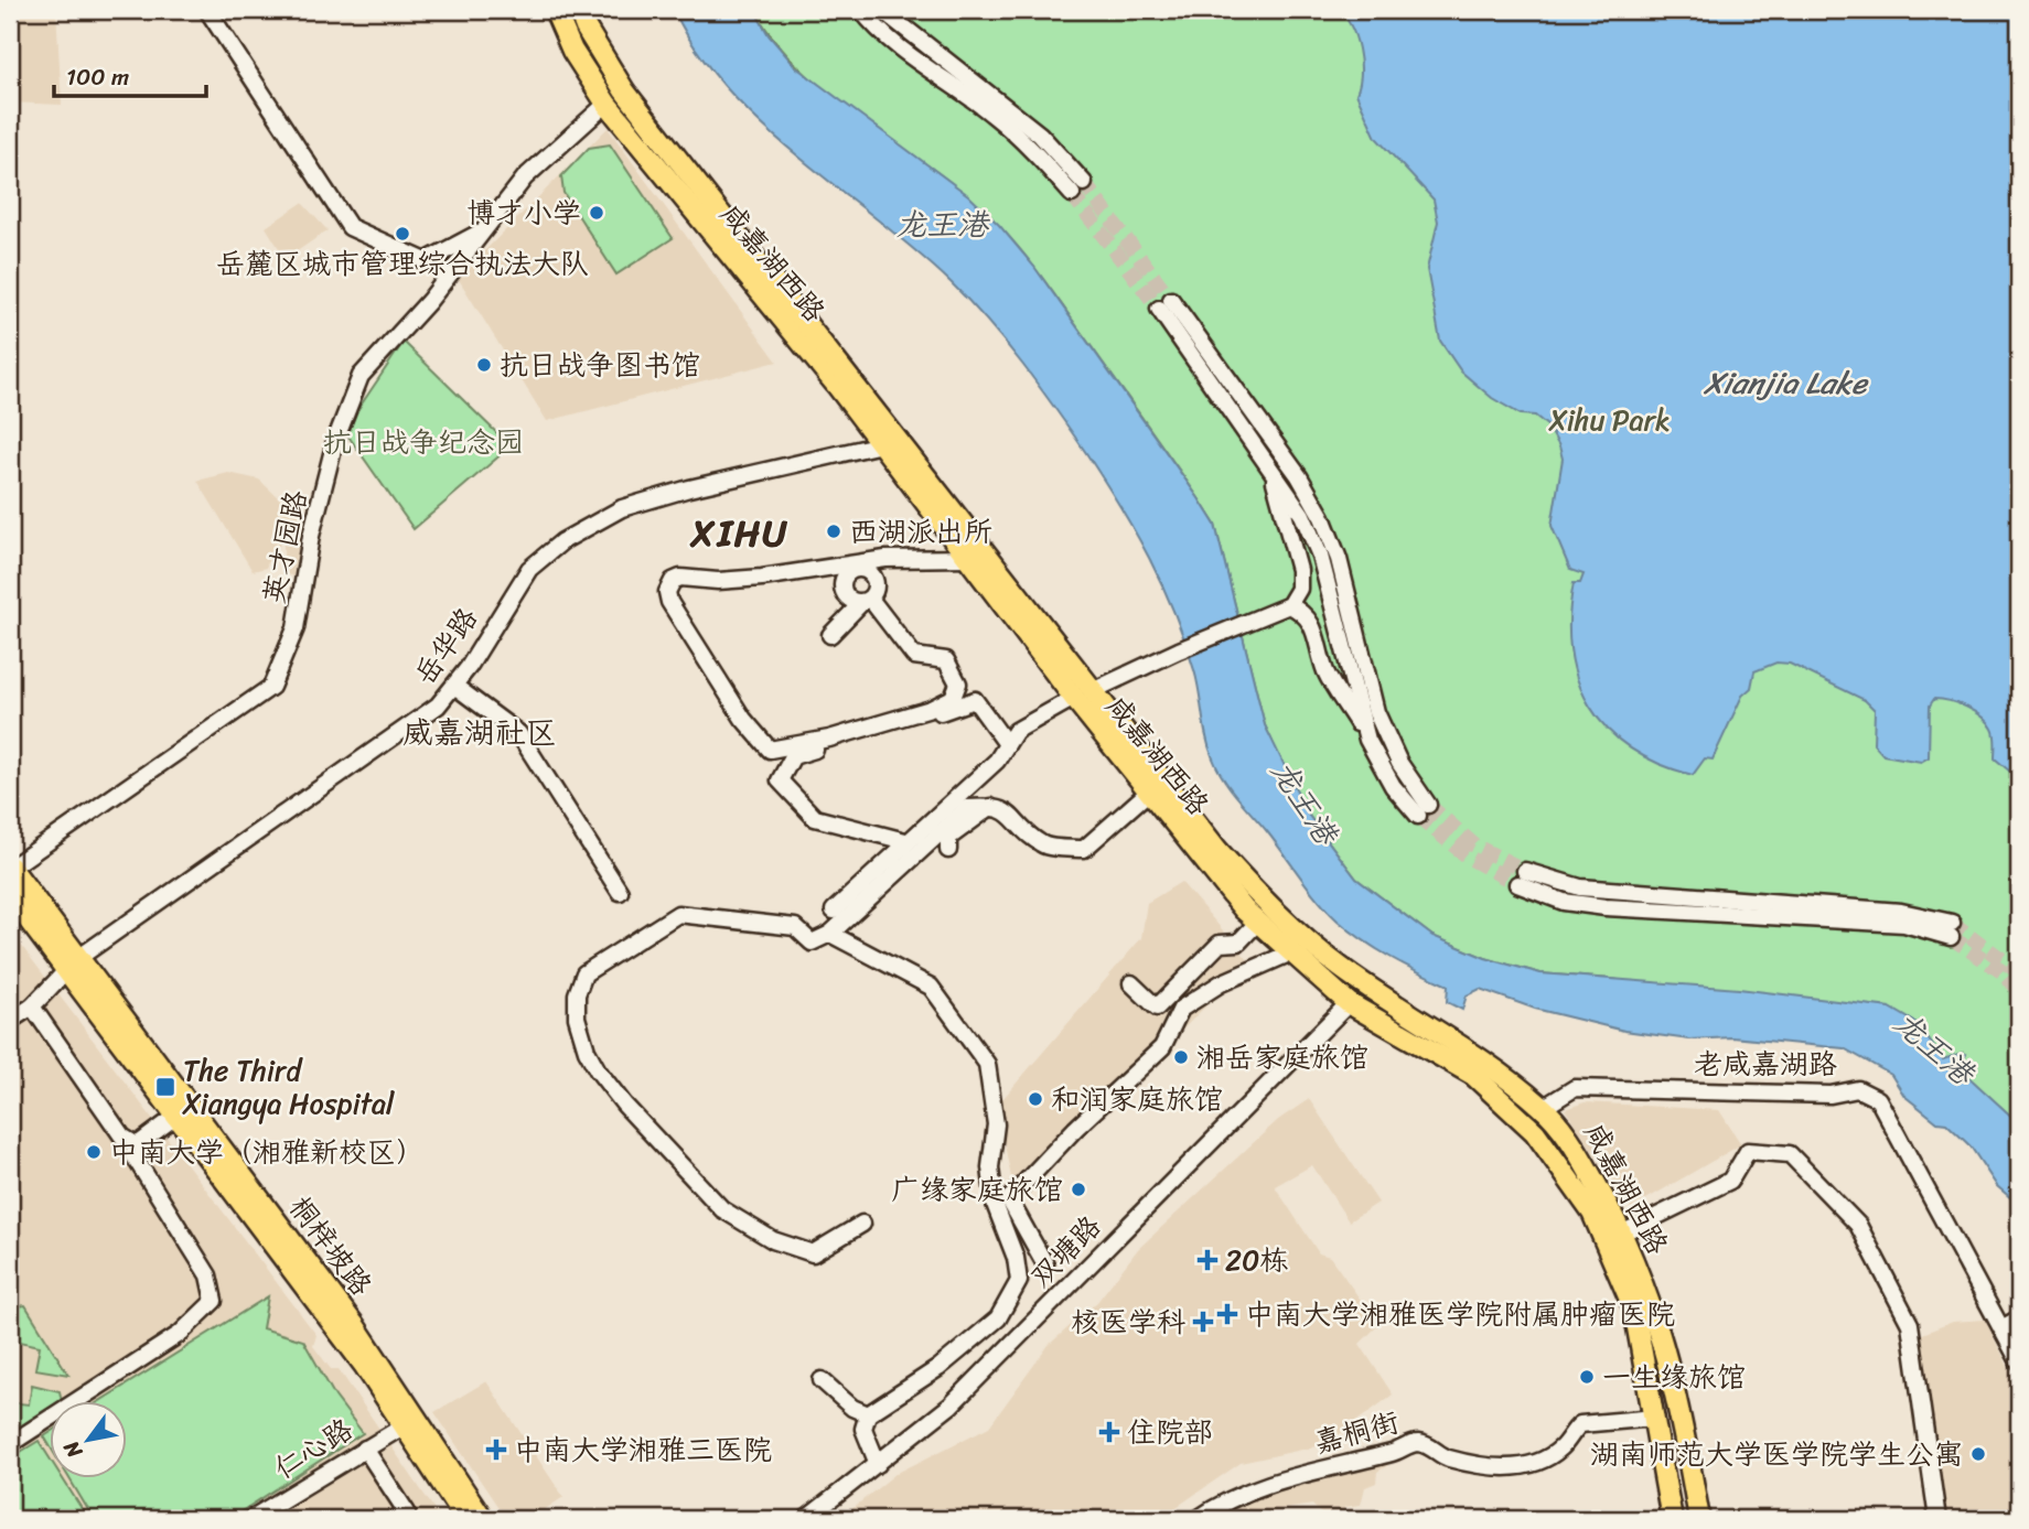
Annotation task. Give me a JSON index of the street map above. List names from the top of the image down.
{
  "streets": {
    "main road": ["咸嘉湖西路", "桐梓坡路"],
    "street": [
      "英才园路",
      "岳华路",
      "老咸嘉湖路",
      "双塘路",
      "嘉桐街",
      "仁心路"
    ]
  },
  "crossings": [
    ["咸嘉湖西路", "英才园路"],
    ["咸嘉湖西路", "岳华路"],
    ["咸嘉湖西路", "老咸嘉湖路"],
    ["咸嘉湖西路", "双塘路"],
    ["咸嘉湖西路", "嘉桐街"],
    ["英才园路", "桐梓坡路"],
    ["岳华路", "桐梓坡路"],
    ["桐梓坡路", "仁心路"]
  ],
  "districts": ["XIHU", "威嘉湖社区"],
  "water": ["龙王港", "Xianjia Lake"],
  "parks": ["Xihu Park", "抗日战争纪念园"],
  "places": {
    "other": [
      "博才小学",
      "岳麓区城市管理综合执法大队",
      "抗日战争图书馆",
      "西湖派出所",
      "湘岳家庭旅馆",
      "和润家庭旅馆",
      "中南大学（湘雅新校区）",
      "广缘家庭旅馆",
      "一生缘旅馆",
      "湖南师范大学医学院学生公寓"
    ],
    "transit": ["The Third Xiangya Hospital"],
    "health": [
      "20栋",
      "中南大学湘雅医学院附属肿瘤医院",
      "核医学科",
      "住院部",
      "中南大学湘雅三医院"
    ]
  },
  "scale_bar": "100 m",
  "north": "bottom left"
}
